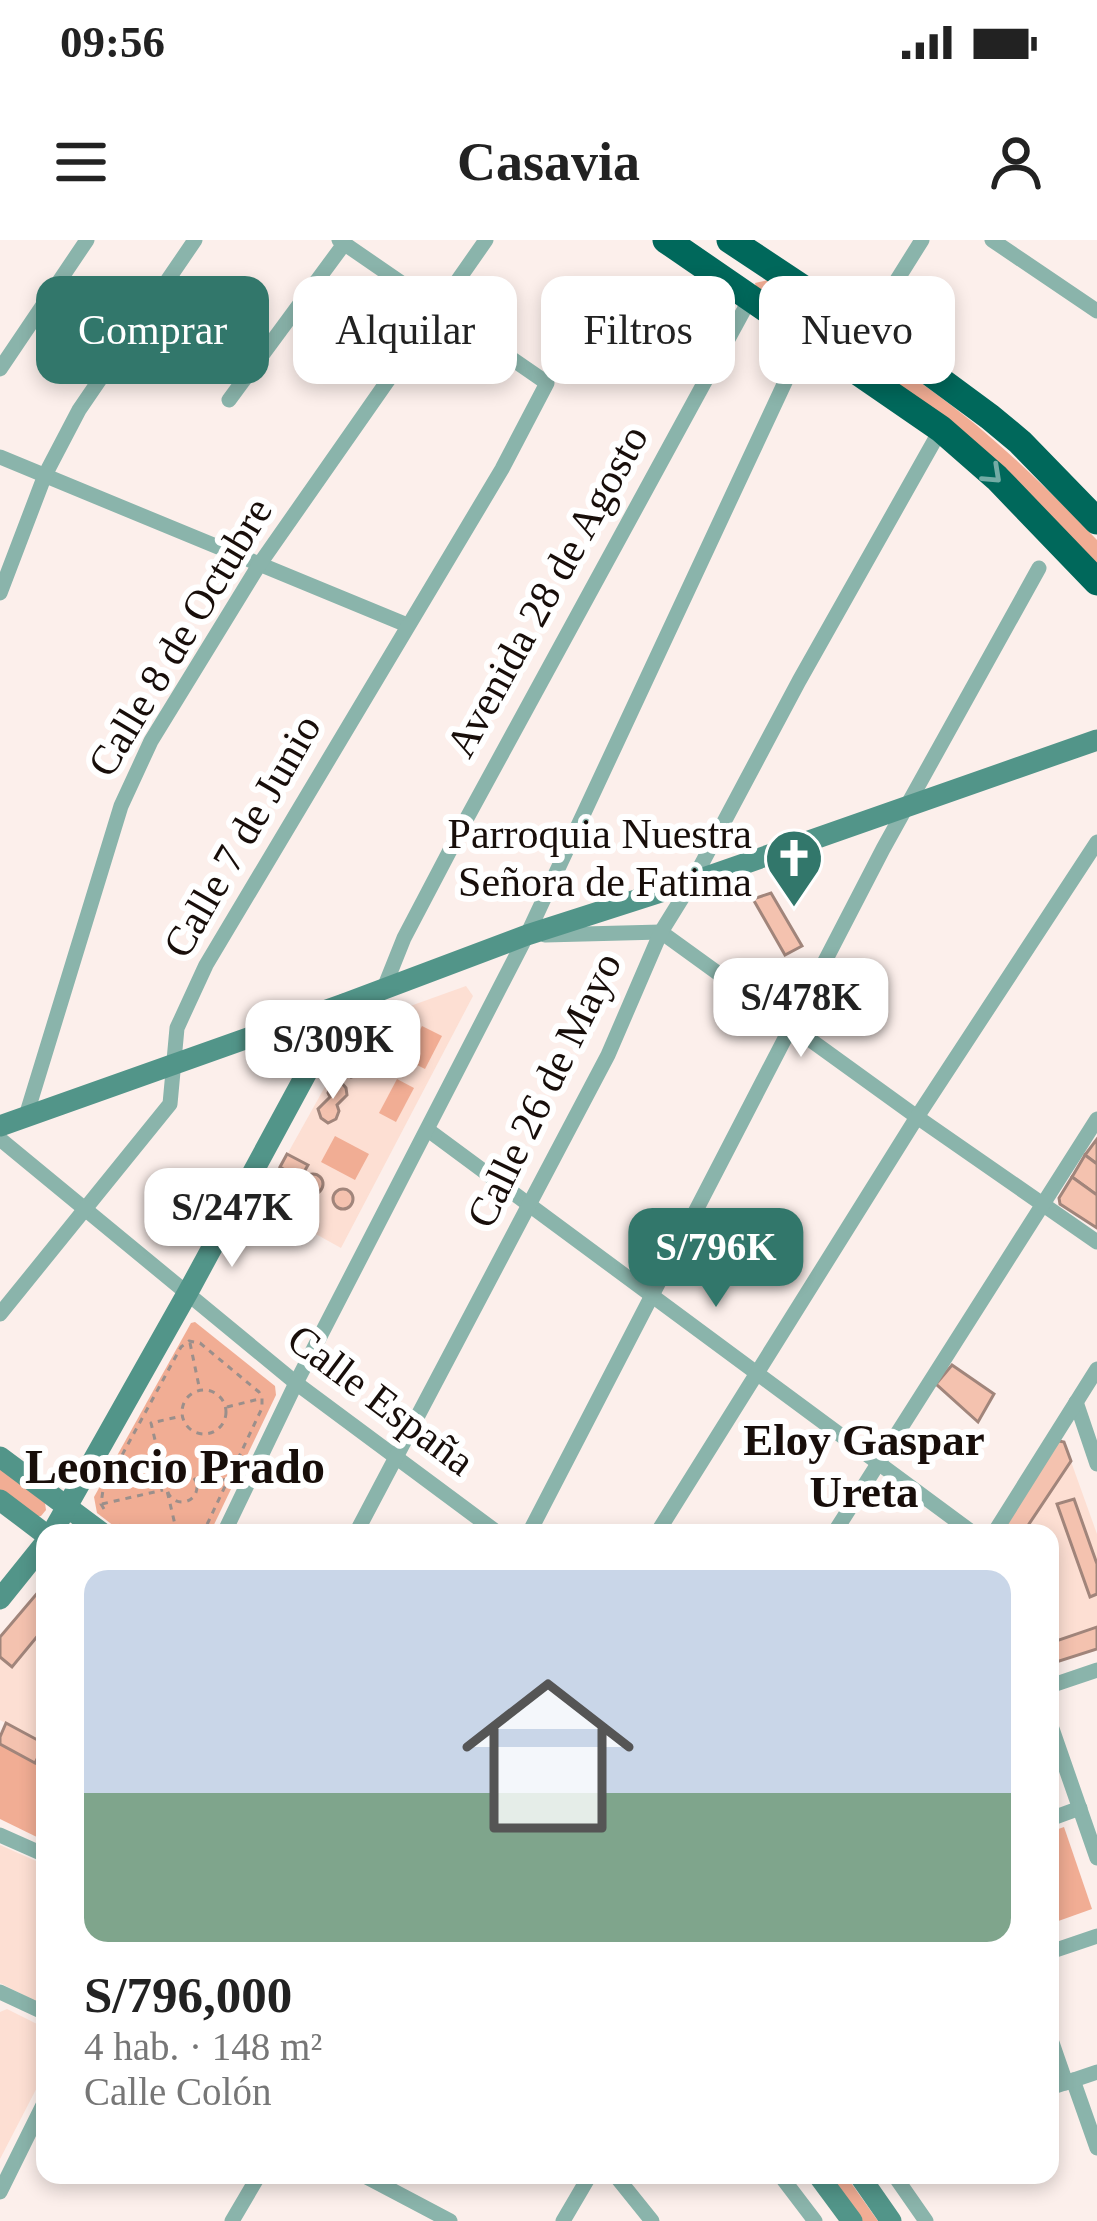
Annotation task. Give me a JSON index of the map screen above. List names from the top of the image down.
{
  "streets": {
    "street": [
      "Avenida 28 de Agosto",
      "Calle 8 de Octubre",
      "Calle 7 de Junio",
      "Calle 26 de Mayo",
      "Calle España"
    ]
  },
  "crossings": [
    ["Calle 7 de Junio", "Calle España"],
    ["Calle 26 de Mayo", "Calle España"]
  ],
  "districts": ["Eloy Gaspar Ureta", "Leoncio Prado"],
  "places": {
    "church": ["Parroquia Nuestra Señora de Fatima"]
  },
  "page": {
    "status": "09:56",
    "header": "Casavia",
    "chip": [
      "Comprar",
      "Alquilar",
      "Filtros",
      "Nuevo"
    ],
    "price": [
      "S/478K",
      "S/309K",
      "S/247K",
      "S/796K"
    ],
    "list": [
      {
        "name": "S/796,000",
        "note": "4 hab. · 148 m² · Calle Colón"
      }
    ]
  }
}
